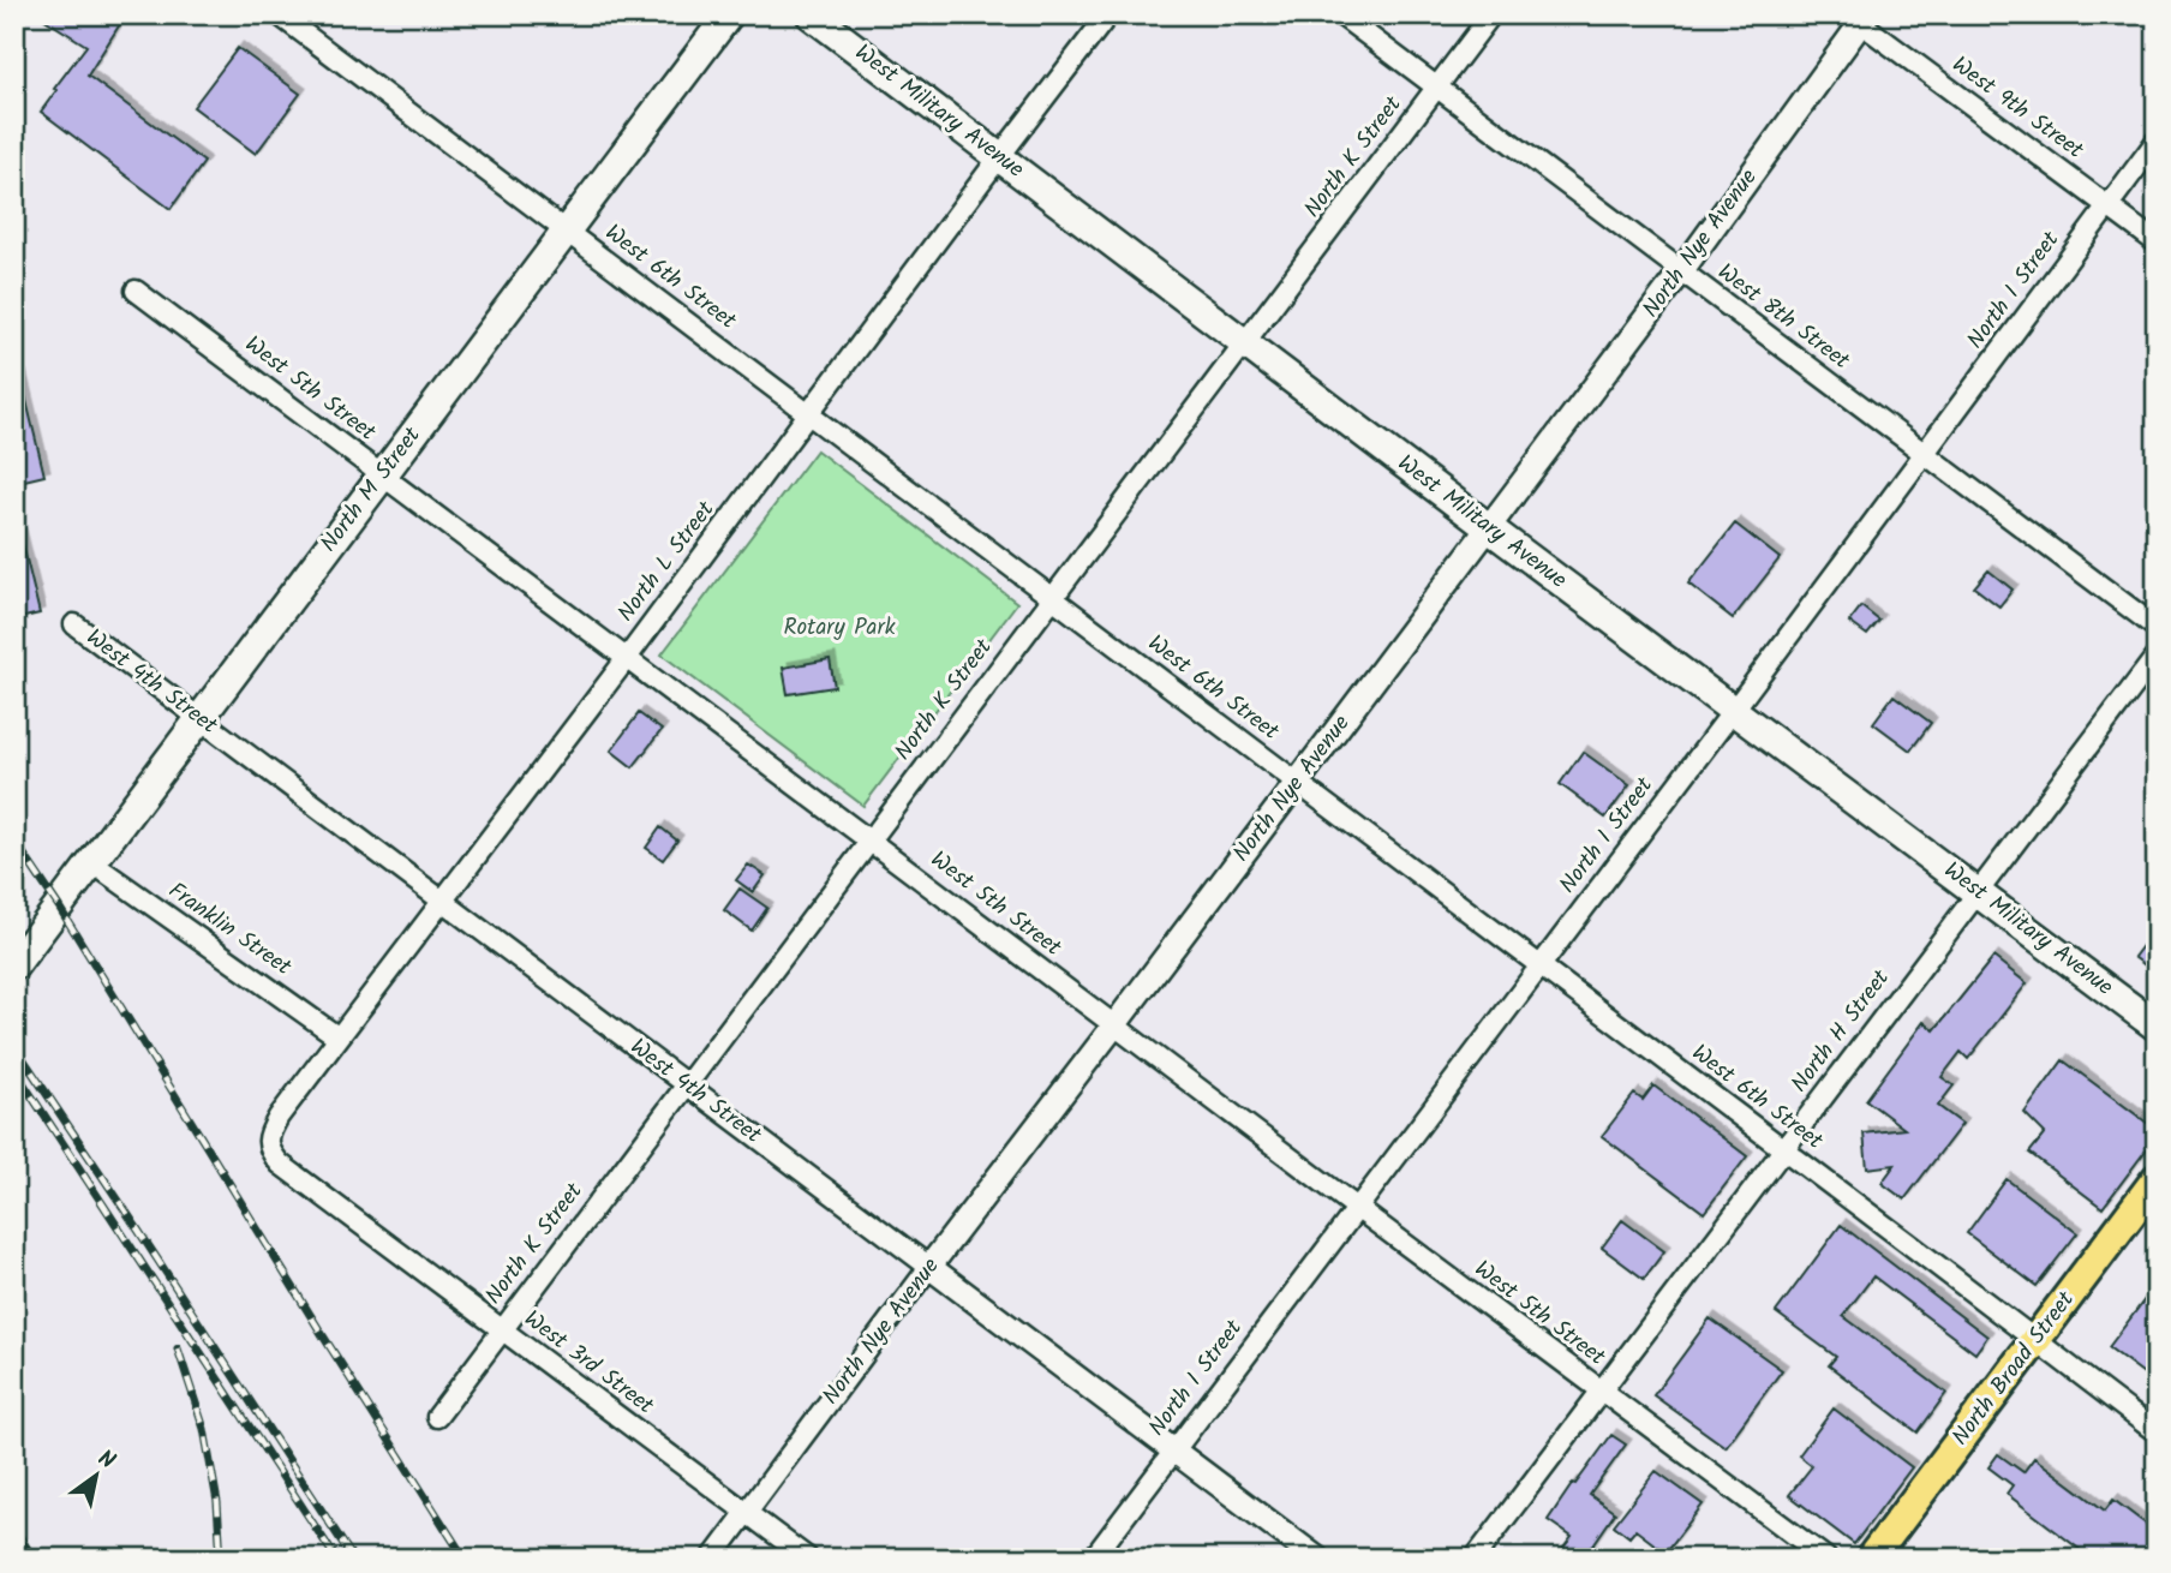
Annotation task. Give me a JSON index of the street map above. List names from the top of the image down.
{
  "streets": {
    "main road": ["West Military Avenue", "North M Street", "North Broad Street"],
    "street": [
      "West 9th Street",
      "North K Street",
      "North Nye Avenue",
      "West 6th Street",
      "North I Street",
      "West 8th Street",
      "West 5th Street",
      "North L Street",
      "West 4th Street",
      "Franklin Street",
      "North H Street",
      "West 3rd Street"
    ]
  },
  "crossings": [
    ["West 9th Street", "North Nye Avenue"],
    ["West 9th Street", "North I Street"],
    ["West Military Avenue", "North K Street"],
    ["West Military Avenue", "North Nye Avenue"],
    ["West Military Avenue", "North I Street"],
    ["West Military Avenue", "North L Street"],
    ["West Military Avenue", "North H Street"],
    ["North K Street", "West 6th Street"],
    ["North K Street", "West 8th Street"],
    ["North K Street", "West 5th Street"],
    ["North K Street", "West 4th Street"],
    ["North K Street", "West 3rd Street"],
    ["North Nye Avenue", "West 6th Street"],
    ["North Nye Avenue", "West 8th Street"],
    ["North Nye Avenue", "West 5th Street"],
    ["North Nye Avenue", "West 4th Street"],
    ["North Nye Avenue", "West 3rd Street"],
    ["West 6th Street", "North I Street"],
    ["West 6th Street", "North M Street"],
    ["West 6th Street", "North L Street"],
    ["West 6th Street", "North H Street"],
    ["West 6th Street", "North Broad Street"],
    ["North I Street", "West 8th Street"],
    ["North I Street", "West 5th Street"],
    ["North I Street", "West 4th Street"],
    ["West 5th Street", "North M Street"],
    ["West 5th Street", "North L Street"],
    ["West 5th Street", "North H Street"],
    ["North M Street", "West 4th Street"],
    ["North M Street", "Franklin Street"],
    ["North L Street", "West 4th Street"],
    ["North L Street", "Franklin Street"],
    ["North L Street", "West 3rd Street"]
  ],
  "parks": ["Rotary Park"],
  "north": "top right"
}
